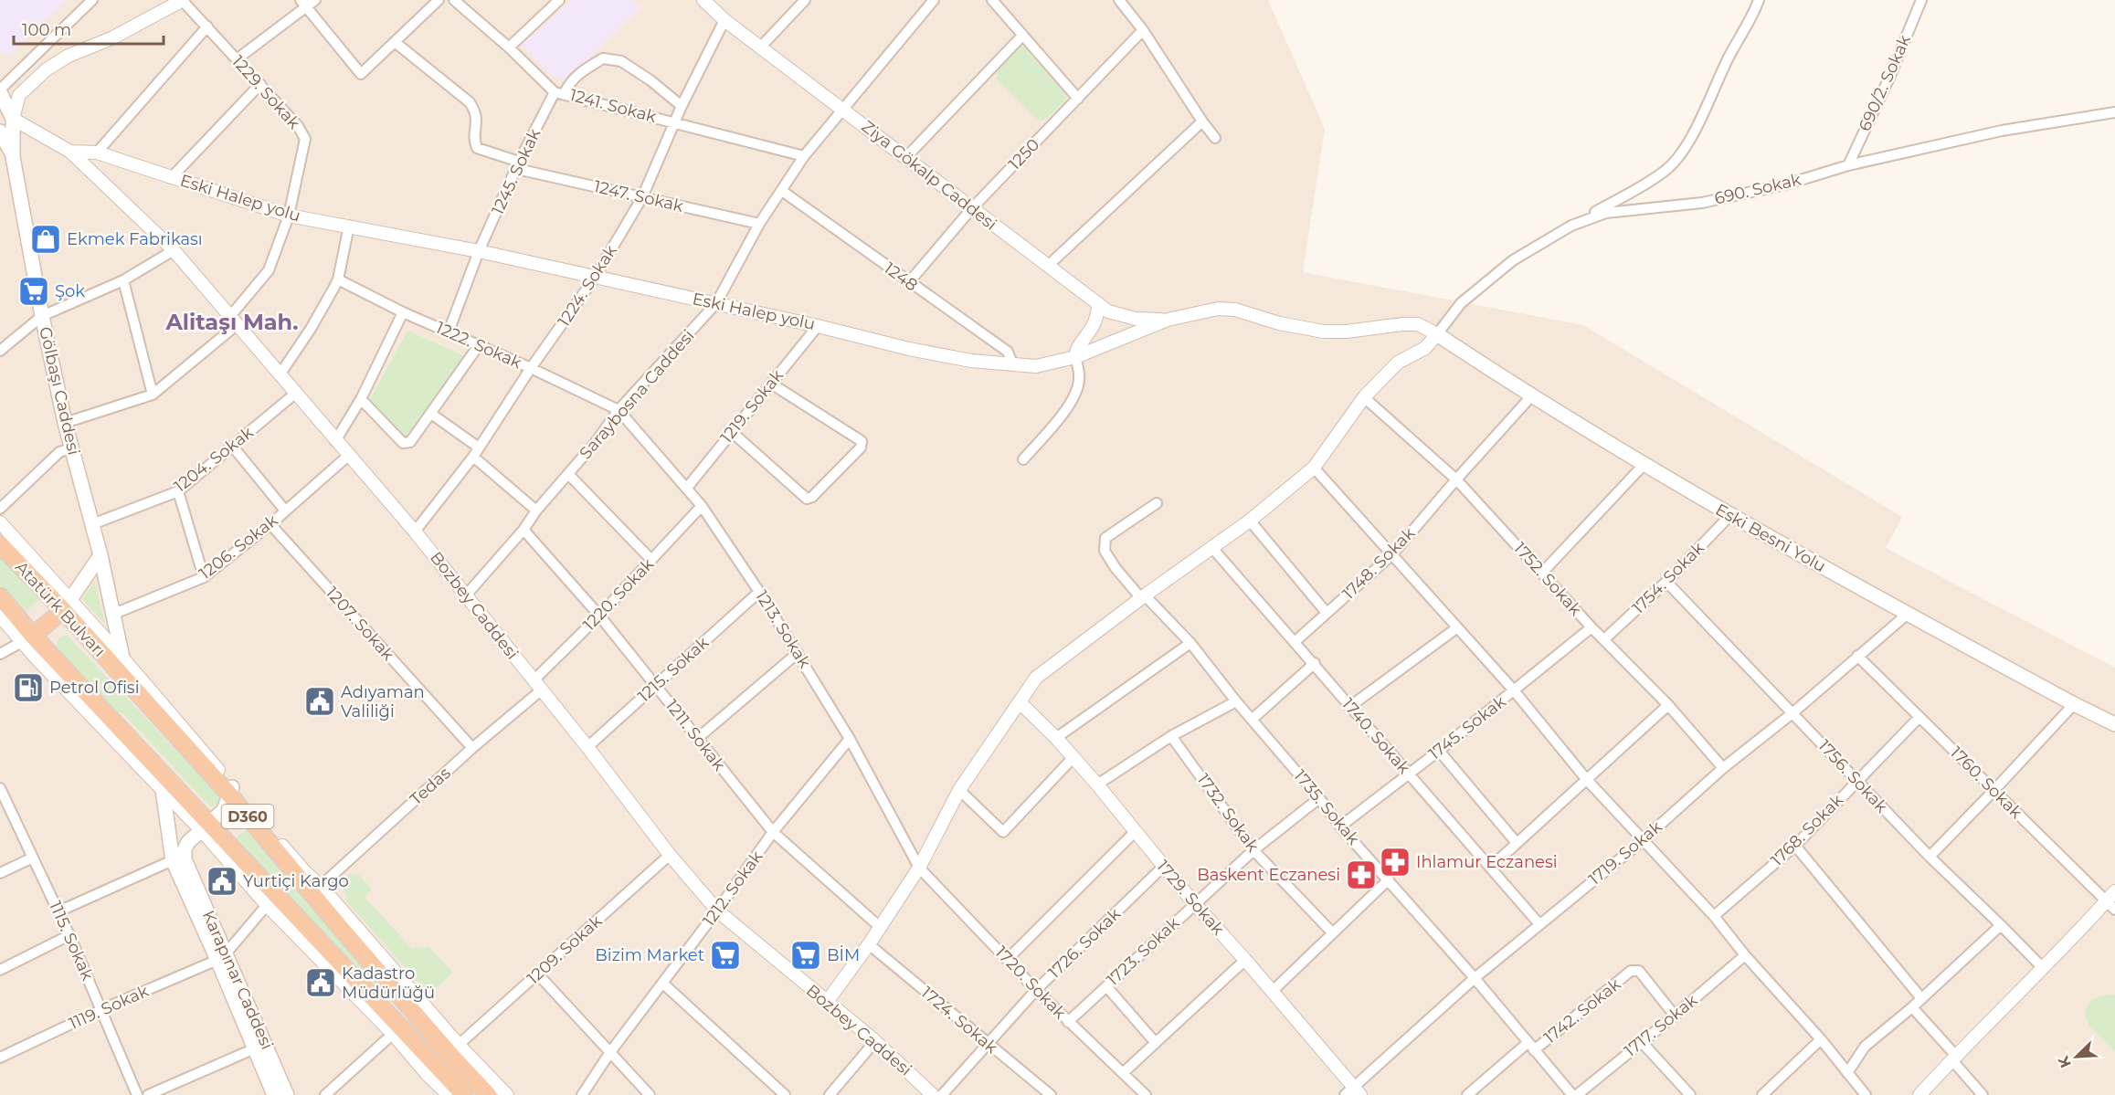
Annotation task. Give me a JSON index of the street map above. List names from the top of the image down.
{
  "streets": {
    "highway": ["Atatürk Bulvarı", "D360"],
    "main road": ["Gölbaşı Caddesi", "Eski Besni Yolu", "Karapınar Caddesi"],
    "street": [
      "690/2. Sokak",
      "1229. Sokak",
      "1241. Sokak",
      "1250",
      "1245. Sokak",
      "Ziya Gökalp Caddesi",
      "690. Sokak",
      "1247. Sokak",
      "Eski Halep yolu",
      "1248",
      "1224. Sokak",
      "1222. Sokak",
      "Saraybosna Caddesi",
      "1219. Sokak",
      "1204. Sokak",
      "1206. Sokak",
      "1748. Sokak",
      "1754. Sokak",
      "1752. Sokak",
      "1220. Sokak",
      "Bozbey Caddesi",
      "1207. Sokak",
      "1213. Sokak",
      "1215. Sokak",
      "1745. Sokak",
      "1211. Sokak",
      "1740. Sokak",
      "1756. Sokak",
      "1760. Sokak",
      "Tedas",
      "1735. Sokak",
      "1732. Sokak",
      "1768. Sokak",
      "1719. Sokak",
      "1212. Sokak",
      "1729. Sokak",
      "1115. Sokak",
      "1726. Sokak",
      "1209. Sokak",
      "1723. Sokak",
      "1720. Sokak",
      "1119. Sokak",
      "1742. Sokak",
      "1724. Sokak",
      "1717. Sokak"
    ]
  },
  "crossings": [
    ["690/2. Sokak", "690. Sokak"],
    ["1229. Sokak", "Eski Halep yolu"],
    ["1229. Sokak", "Bozbey Caddesi"],
    ["1241. Sokak", "1245. Sokak"],
    ["1241. Sokak", "1224. Sokak"],
    ["1241. Sokak", "Saraybosna Caddesi"],
    ["1250", "Ziya Gökalp Caddesi"],
    ["1250", "1248"],
    ["1245. Sokak", "1247. Sokak"],
    ["1245. Sokak", "Eski Halep yolu"],
    ["1245. Sokak", "1222. Sokak"],
    ["Ziya Gökalp Caddesi", "Eski Halep yolu"],
    ["Ziya Gökalp Caddesi", "1224. Sokak"],
    ["Ziya Gökalp Caddesi", "Saraybosna Caddesi"],
    ["690. Sokak", "Eski Halep yolu"],
    ["690. Sokak", "Eski Besni Yolu"],
    ["1247. Sokak", "1224. Sokak"],
    ["1247. Sokak", "Saraybosna Caddesi"],
    ["Eski Halep yolu", "1248"],
    ["Eski Halep yolu", "1224. Sokak"],
    ["Eski Halep yolu", "Saraybosna Caddesi"],
    ["Eski Halep yolu", "1219. Sokak"],
    ["Eski Halep yolu", "Eski Besni Yolu"],
    ["Eski Halep yolu", "Bozbey Caddesi"],
    ["1248", "Saraybosna Caddesi"],
    ["1224. Sokak", "1222. Sokak"],
    ["1224. Sokak", "Bozbey Caddesi"],
    ["1222. Sokak", "Saraybosna Caddesi"],
    ["1222. Sokak", "1213. Sokak"],
    ["Gölbaşı Caddesi", "1204. Sokak"],
    ["Gölbaşı Caddesi", "1206. Sokak"],
    ["Gölbaşı Caddesi", "Bozbey Caddesi"],
    ["Saraybosna Caddesi", "Bozbey Caddesi"],
    ["Saraybosna Caddesi", "1213. Sokak"],
    ["Saraybosna Caddesi", "1211. Sokak"],
    ["1219. Sokak", "1213. Sokak"],
    ["1204. Sokak", "Bozbey Caddesi"],
    ["Eski Besni Yolu", "1748. Sokak"],
    ["Eski Besni Yolu", "1754. Sokak"],
    ["Eski Besni Yolu", "1719. Sokak"],
    ["1206. Sokak", "Bozbey Caddesi"],
    ["1206. Sokak", "1207. Sokak"],
    ["1748. Sokak", "1752. Sokak"],
    ["1748. Sokak", "1740. Sokak"],
    ["1754. Sokak", "1752. Sokak"],
    ["1754. Sokak", "1756. Sokak"],
    ["1752. Sokak", "1745. Sokak"],
    ["1752. Sokak", "1719. Sokak"],
    ["1220. Sokak", "Bozbey Caddesi"],
    ["1220. Sokak", "1213. Sokak"],
    ["1220. Sokak", "1211. Sokak"],
    ["1220. Sokak", "Tedas"],
    ["Bozbey Caddesi", "1215. Sokak"],
    ["Bozbey Caddesi", "Tedas"],
    ["Bozbey Caddesi", "1212. Sokak"],
    ["Bozbey Caddesi", "1209. Sokak"],
    ["Atatürk Bulvarı", "Karapınar Caddesi"],
    ["1207. Sokak", "Tedas"],
    ["1213. Sokak", "1215. Sokak"],
    ["1213. Sokak", "1212. Sokak"],
    ["1213. Sokak", "1720. Sokak"],
    ["1215. Sokak", "1211. Sokak"],
    ["1745. Sokak", "1740. Sokak"],
    ["1745. Sokak", "1735. Sokak"],
    ["1211. Sokak", "1212. Sokak"],
    ["1740. Sokak", "1719. Sokak"],
    ["1756. Sokak", "1768. Sokak"],
    ["1756. Sokak", "1719. Sokak"],
    ["1760. Sokak", "1768. Sokak"],
    ["1760. Sokak", "1719. Sokak"],
    ["1735. Sokak", "1719. Sokak"],
    ["1735. Sokak", "1723. Sokak"],
    ["1735. Sokak", "1742. Sokak"],
    ["1732. Sokak", "1723. Sokak"],
    ["D360", "Karapınar Caddesi"],
    ["1719. Sokak", "1729. Sokak"],
    ["1729. Sokak", "1726. Sokak"],
    ["1729. Sokak", "1723. Sokak"],
    ["1115. Sokak", "1119. Sokak"],
    ["1726. Sokak", "1720. Sokak"],
    ["1726. Sokak", "1724. Sokak"],
    ["1723. Sokak", "1720. Sokak"],
    ["Karapınar Caddesi", "1119. Sokak"],
    ["1742. Sokak", "1717. Sokak"]
  ],
  "districts": ["Alitaşı Mah."],
  "places": {
    "shop": ["Ekmek Fabrikası"],
    "supermarket": ["Şok", "Bizim Market", "BİM"],
    "fuel station": ["Petrol Ofisi"],
    "public building": ["Adıyaman Valiliği", "Yurtiçi Kargo", "Kadastro Müdürlüğü"],
    "pharmacy": ["Ihlamur Eczanesi", "Baskent Eczanesi"]
  },
  "scale_bar": "100 m",
  "north": "bottom left"
}
